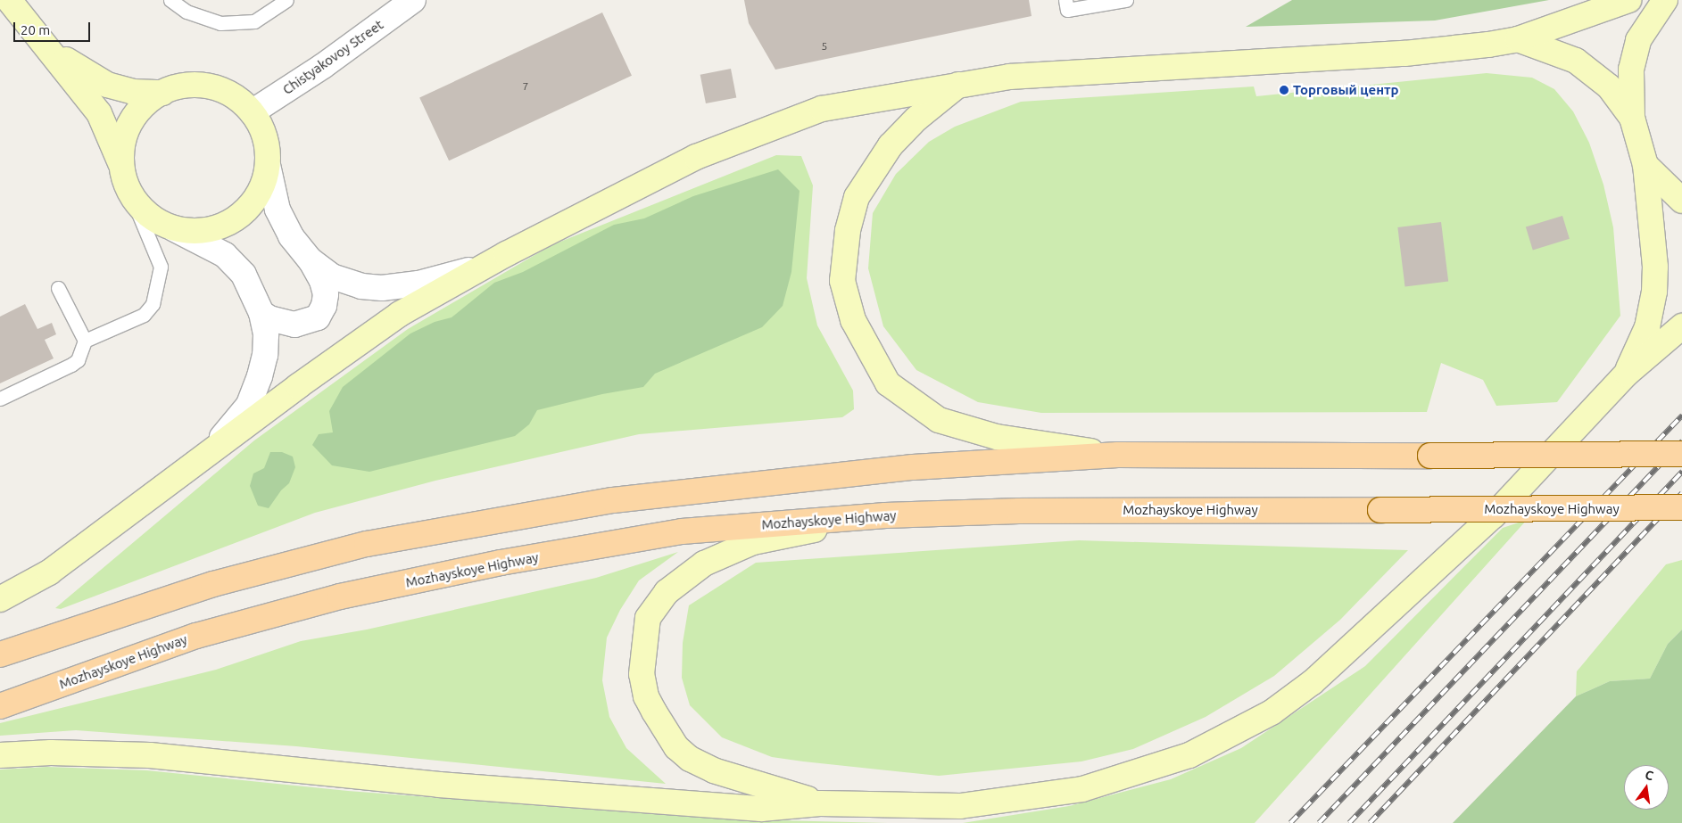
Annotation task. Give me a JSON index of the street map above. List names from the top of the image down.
{
  "streets": {
    "main road": ["Mozhayskoye Highway"],
    "street": ["Chistyakovoy Street"]
  },
  "places": ["Торговый центр"],
  "house_numbers": ["5", "7"],
  "scale_bar": "20 m",
  "north": "top"
}
